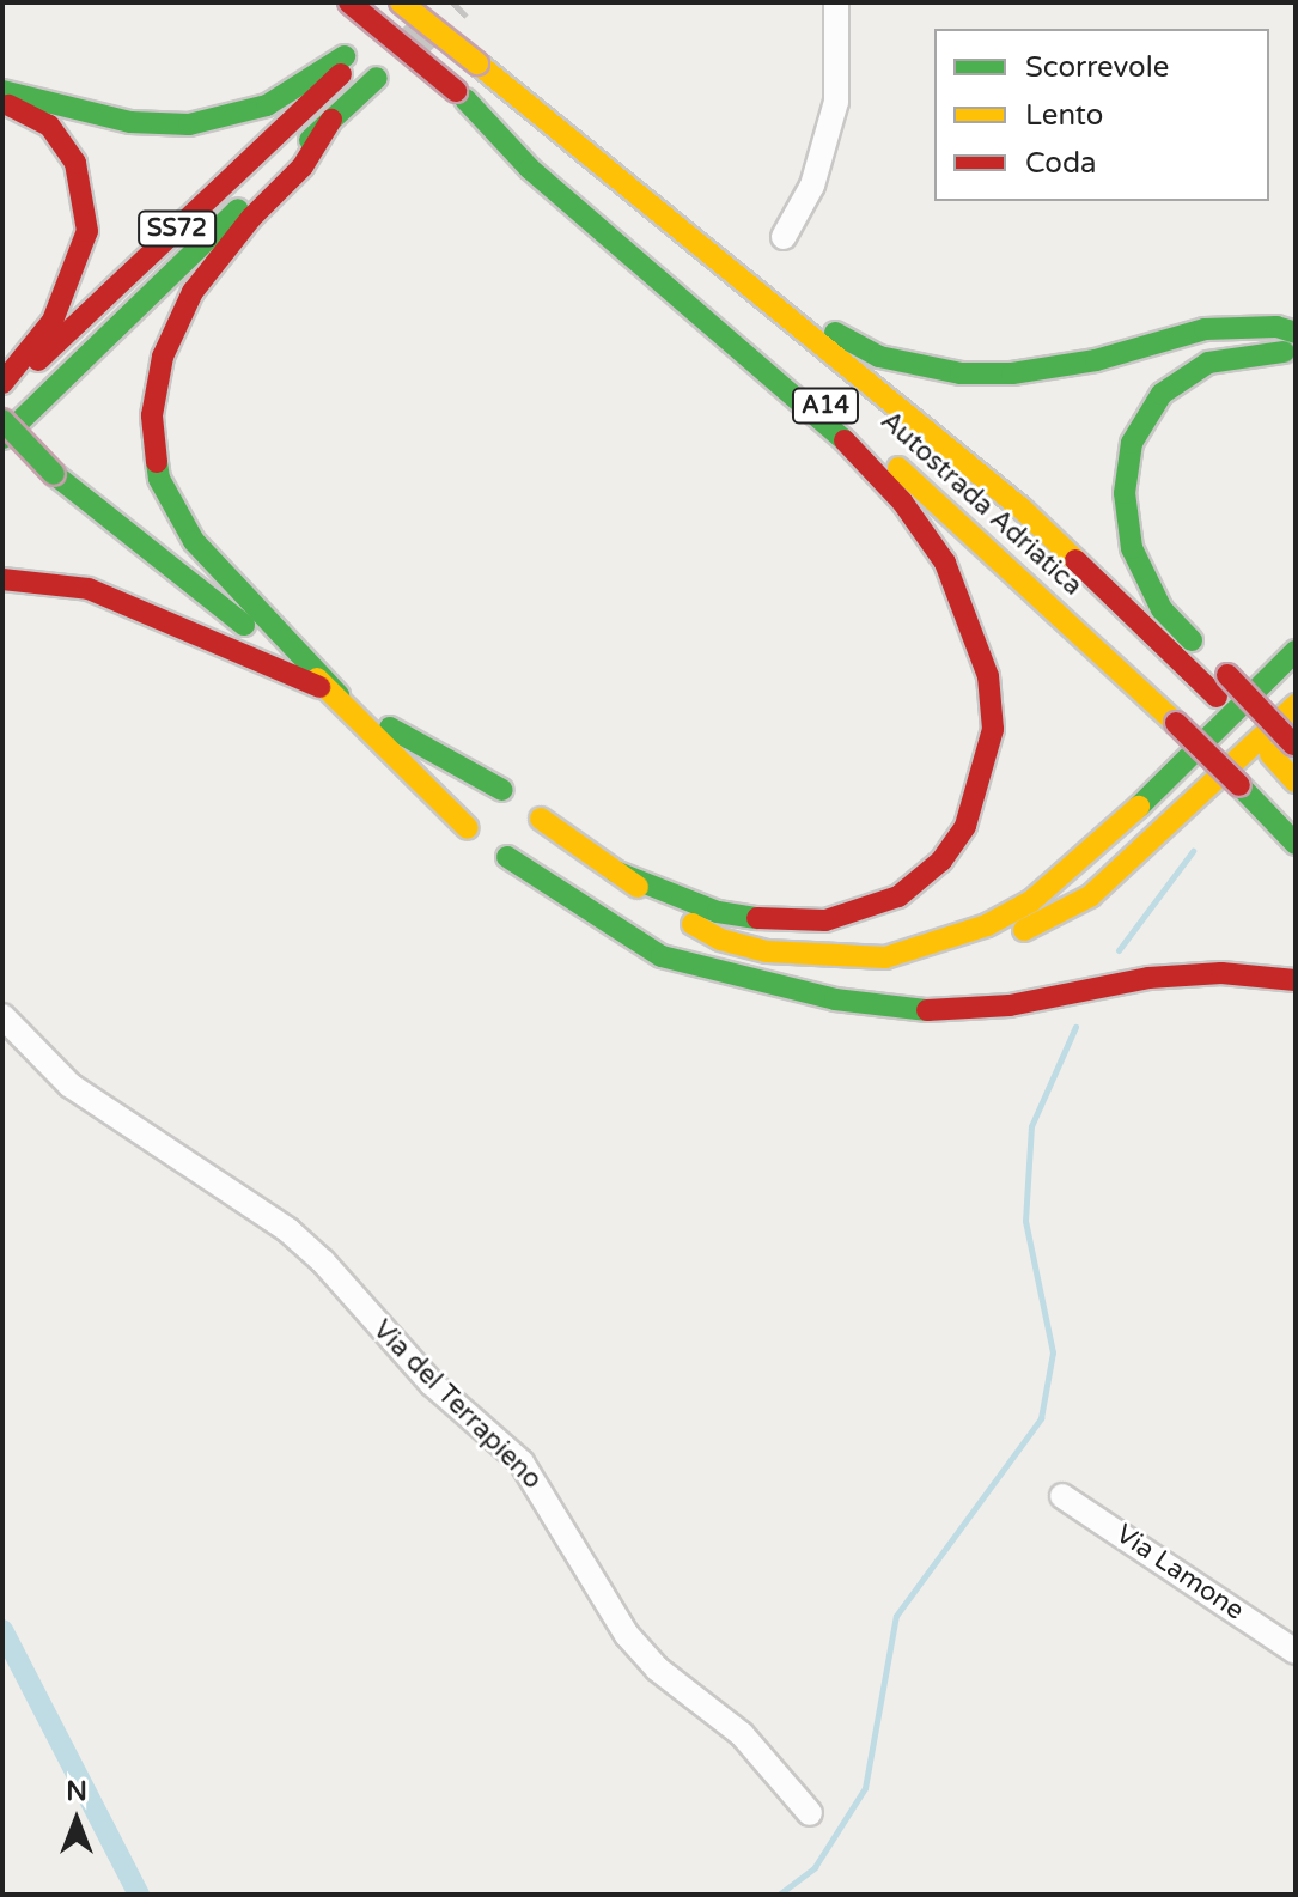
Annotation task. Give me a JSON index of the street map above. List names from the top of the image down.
{
  "streets": {
    "main road": ["SS72", "A14", "Autostrada Adriatica"],
    "street": ["Via del Terrapieno", "Via Lamone"]
  },
  "legend": ["Scorrevole", "Lento", "Coda"],
  "north": "top"
}
